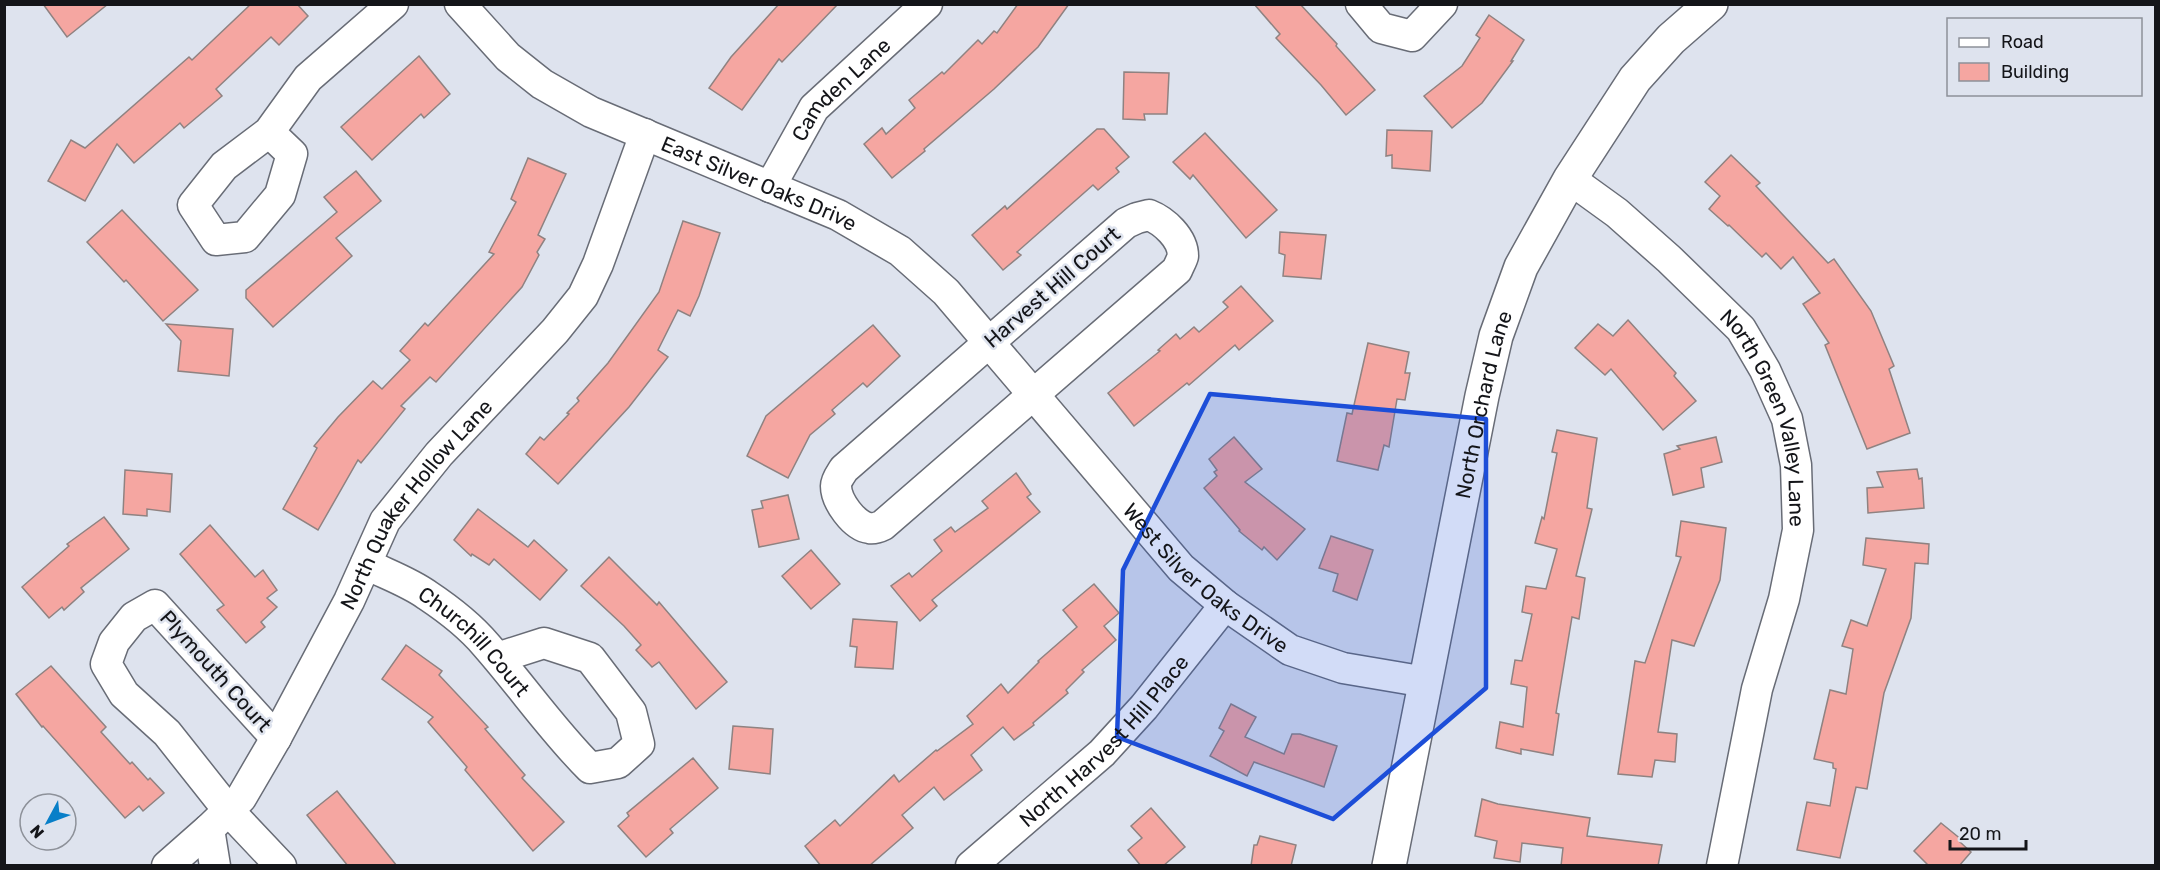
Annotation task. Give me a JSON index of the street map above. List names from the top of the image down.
{
  "streets": {
    "street": [
      "Camden Lane",
      "East Silver Oaks Drive",
      "Harvest Hill Court",
      "North Orchard Lane",
      "North Green Valley Lane",
      "North Quaker Hollow Lane",
      "West Silver Oaks Drive",
      "Churchill Court",
      "Plymouth Court",
      "North Harvest Hill Place"
    ]
  },
  "crossings": [
    ["Camden Lane", "East Silver Oaks Drive"],
    ["East Silver Oaks Drive", "Harvest Hill Court"],
    ["East Silver Oaks Drive", "North Quaker Hollow Lane"],
    ["East Silver Oaks Drive", "West Silver Oaks Drive"],
    ["Harvest Hill Court", "West Silver Oaks Drive"],
    ["North Orchard Lane", "North Green Valley Lane"],
    ["North Orchard Lane", "West Silver Oaks Drive"],
    ["North Quaker Hollow Lane", "Churchill Court"],
    ["North Quaker Hollow Lane", "Plymouth Court"],
    ["West Silver Oaks Drive", "North Harvest Hill Place"]
  ],
  "legend": ["Road", "Building"],
  "scale_bar": "20 m",
  "north": "bottom left"
}
